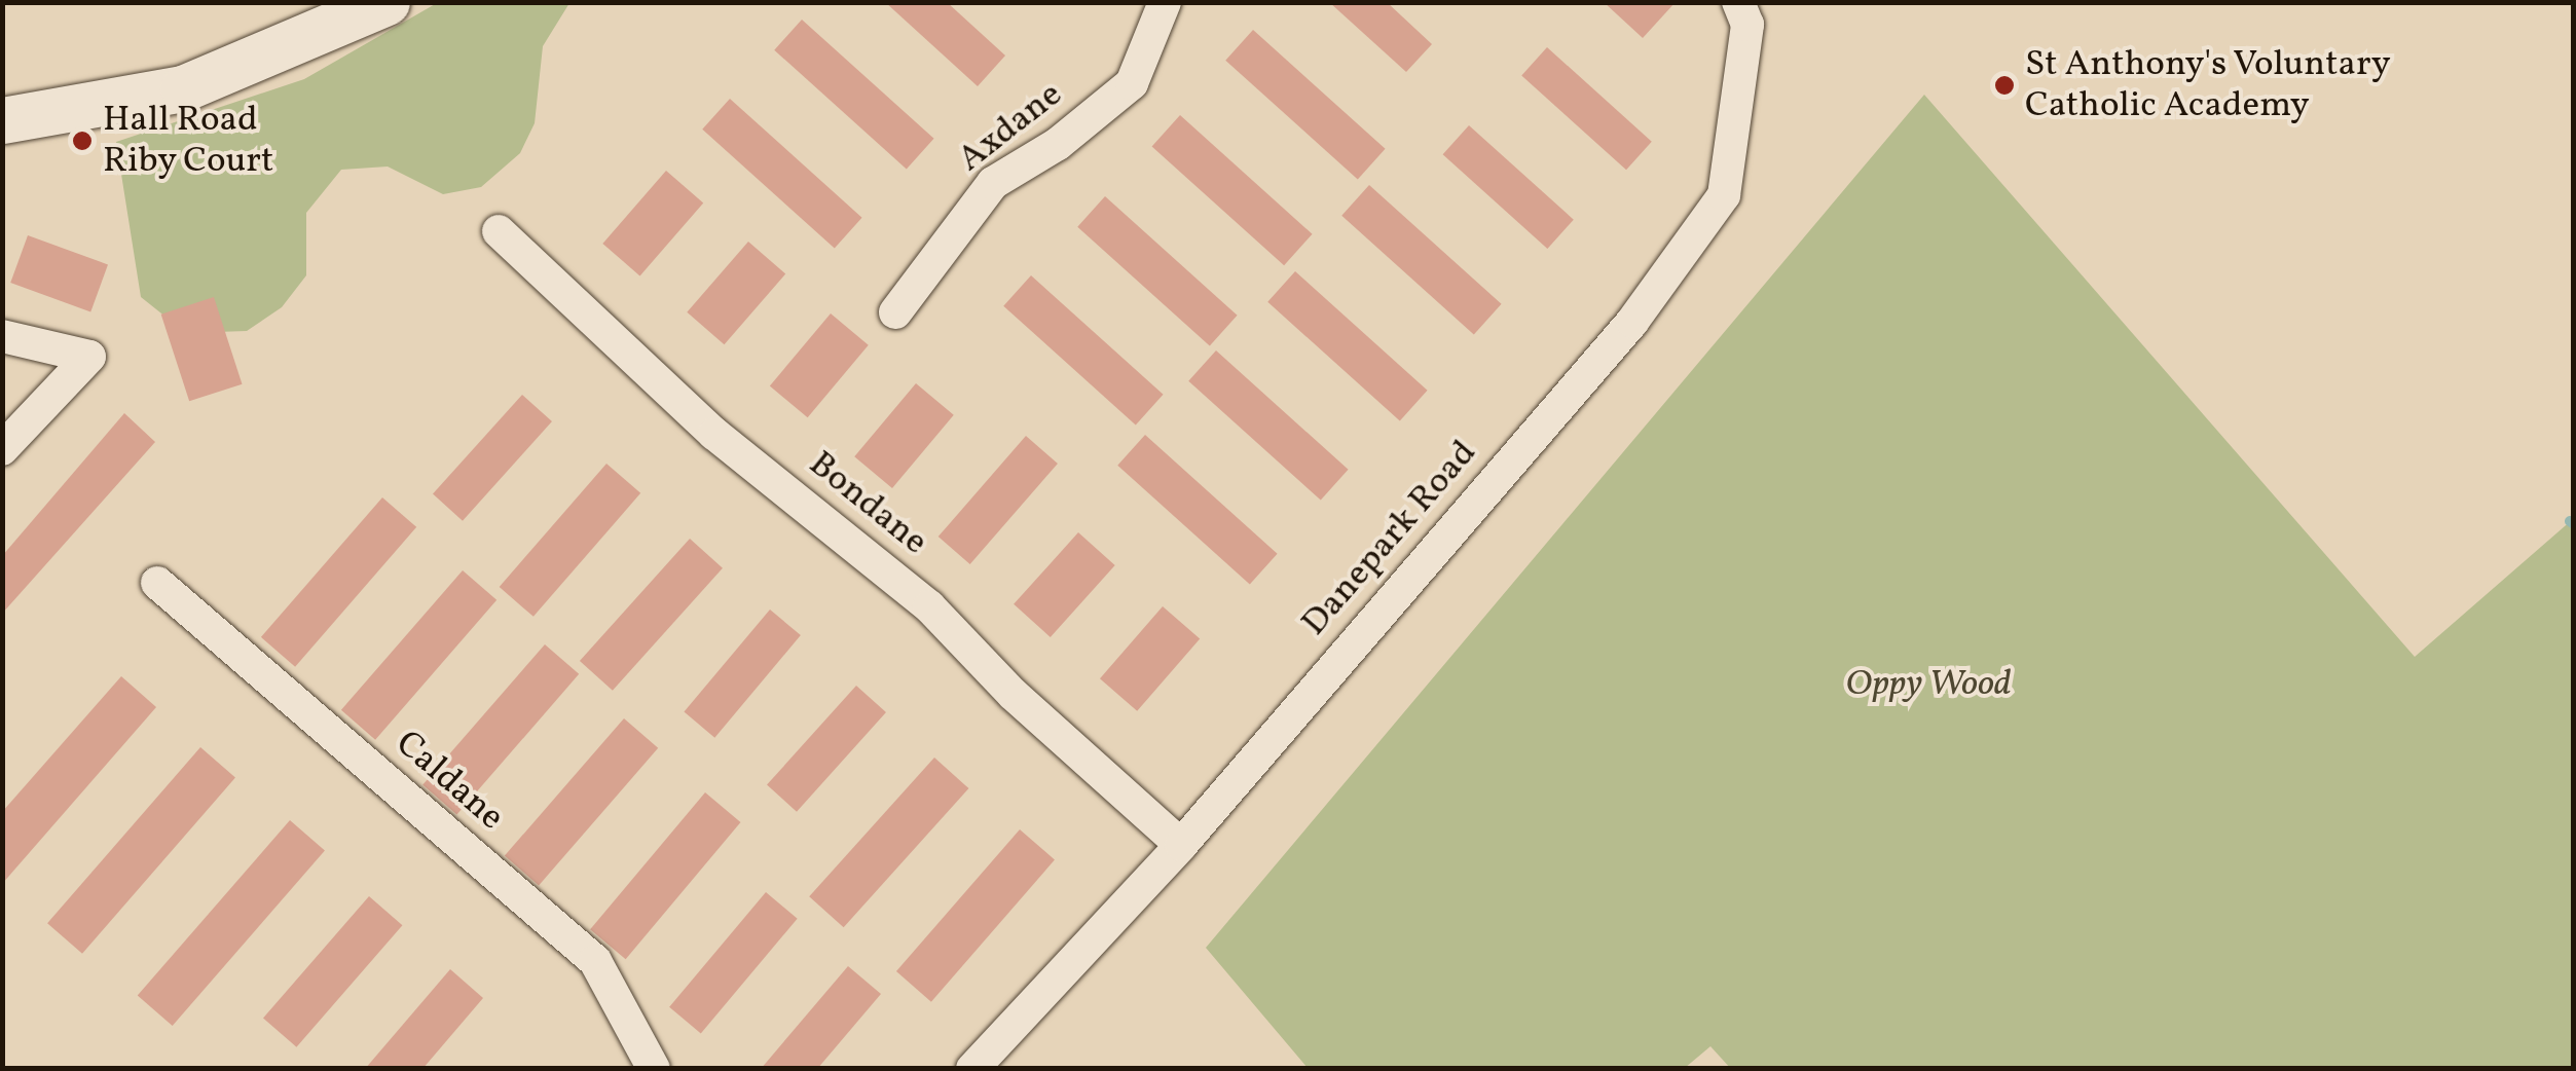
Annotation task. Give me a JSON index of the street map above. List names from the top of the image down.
{
  "streets": {
    "street": [
      "Axdane",
      "Bondane",
      "Danepark Road",
      "Caldane"
    ]
  },
  "crossings": [
    ["Bondane", "Danepark Road"]
  ],
  "parks": ["Oppy Wood"],
  "places": ["St Anthony's Voluntary Catholic Academy", "Hall Road Riby Court"]
}
